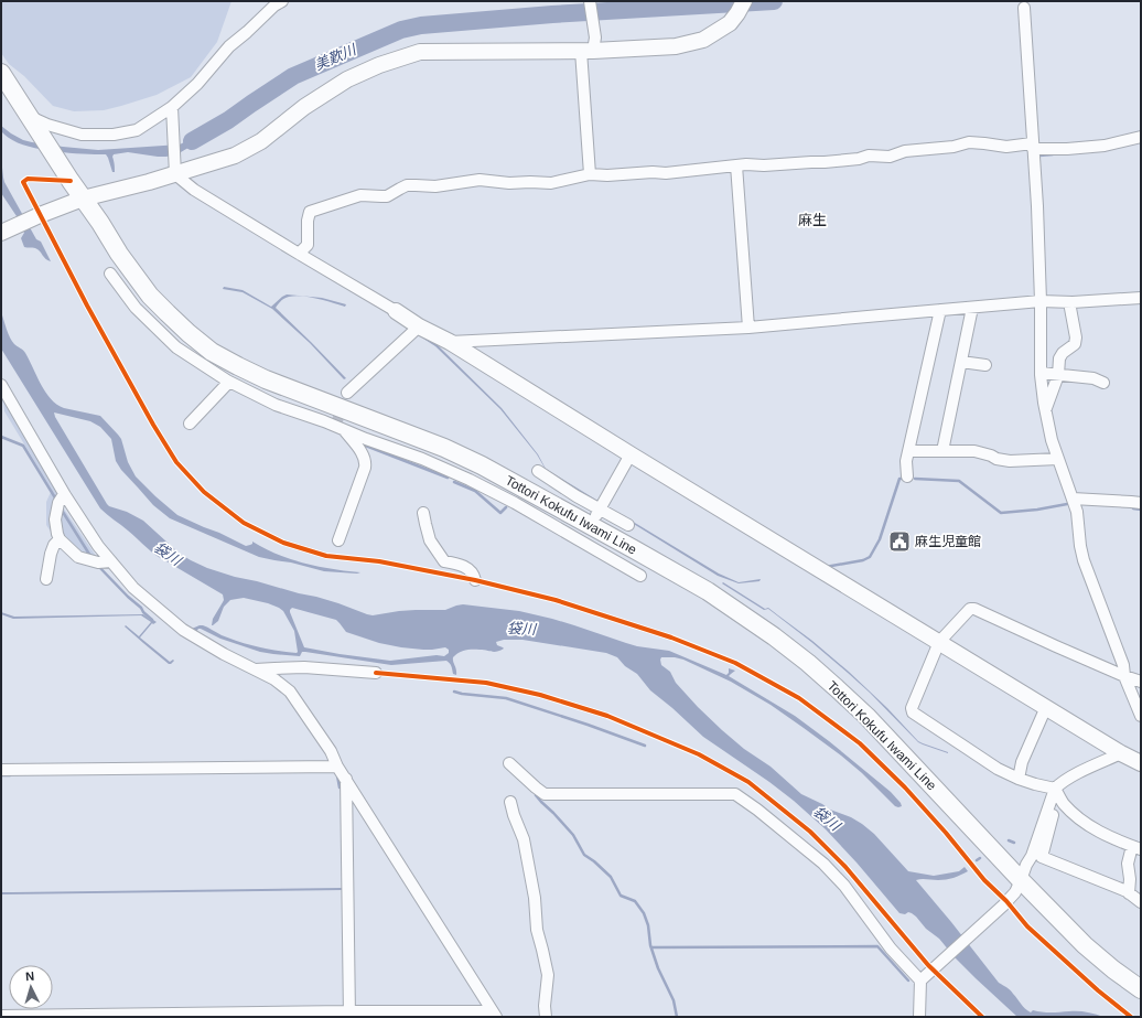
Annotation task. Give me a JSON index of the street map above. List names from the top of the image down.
{
  "streets": {
    "main road": ["Tottori Kokufu Iwami Line"]
  },
  "districts": ["麻生"],
  "water": ["美歎川", "袋川"],
  "places": {
    "public building": ["麻生児童館"]
  },
  "north": "top"
}
